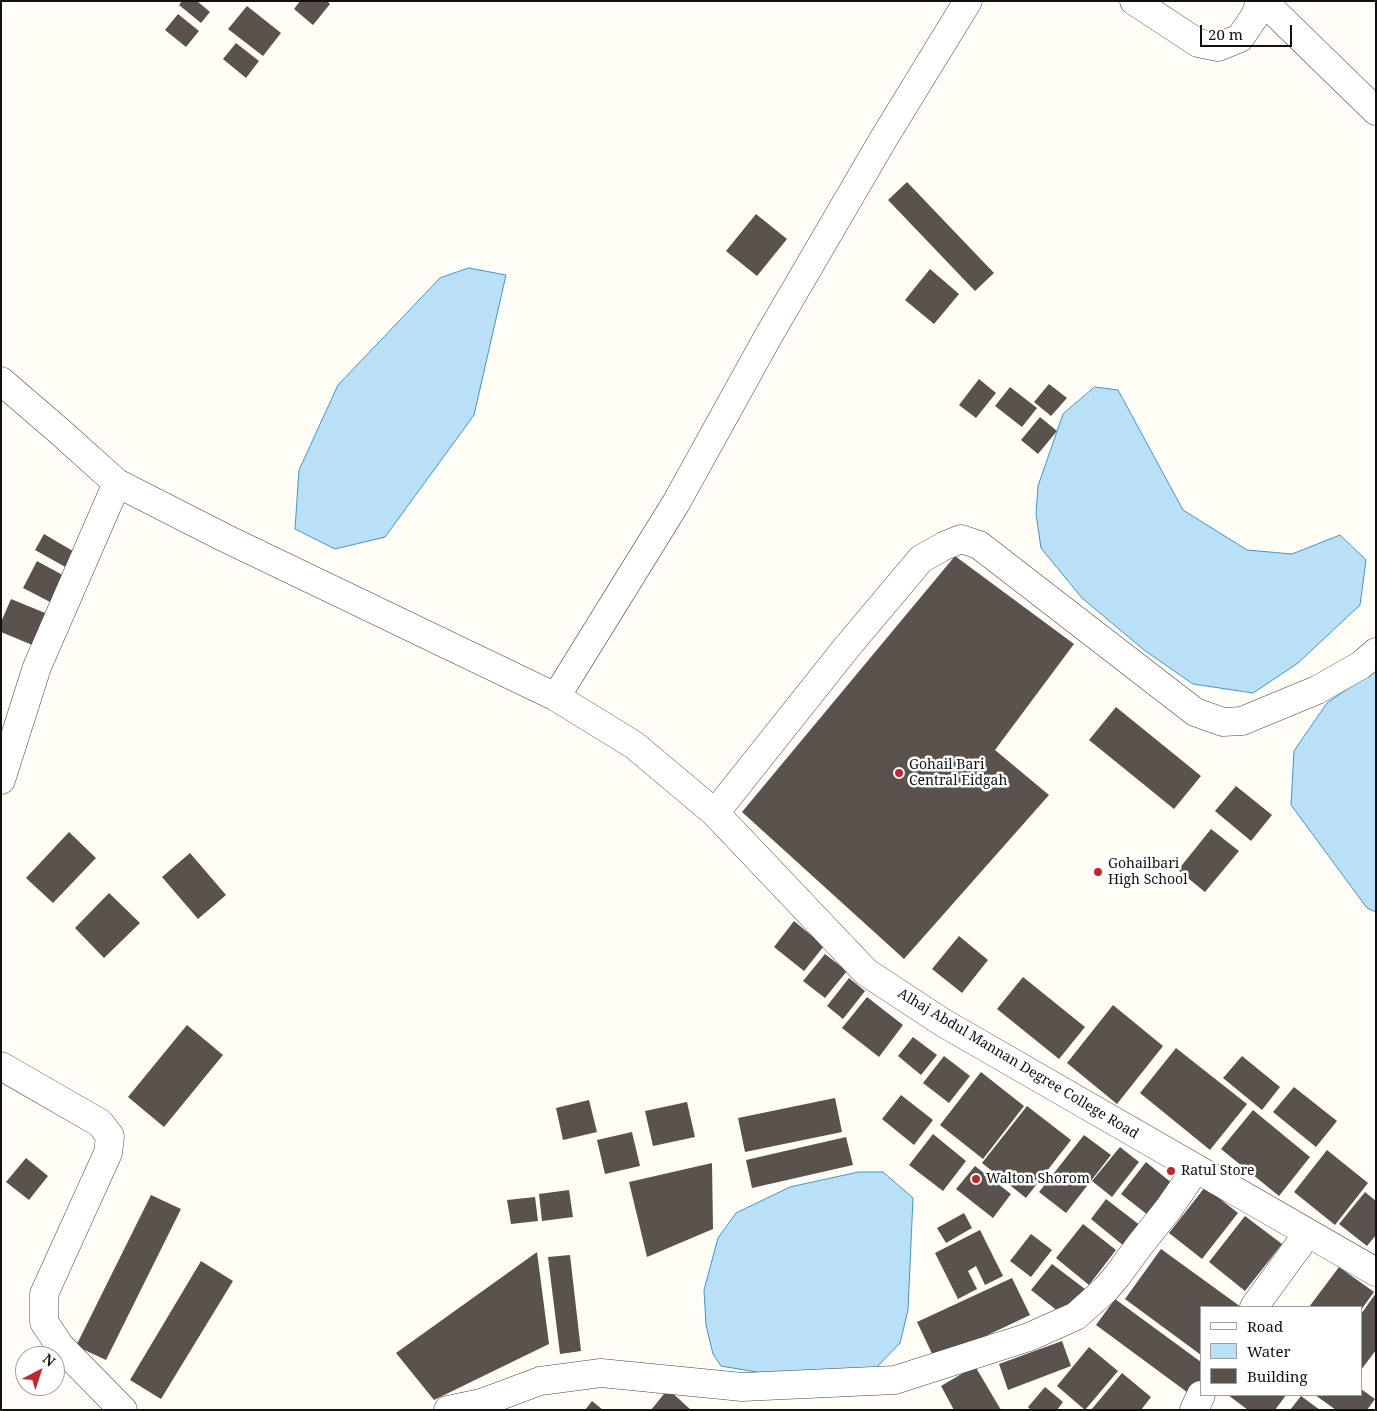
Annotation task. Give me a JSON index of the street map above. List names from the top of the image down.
{
  "streets": {
    "street": ["Alhaj Abdul Mannan Degree College Road"]
  },
  "places": [
    "Gohail Bari Central Eidgah",
    "Gohailbari High School",
    "Ratul Store",
    "Walton Shorom"
  ],
  "legend": ["Road", "Water", "Building"],
  "scale_bar": "20 m",
  "north": "top right"
}
